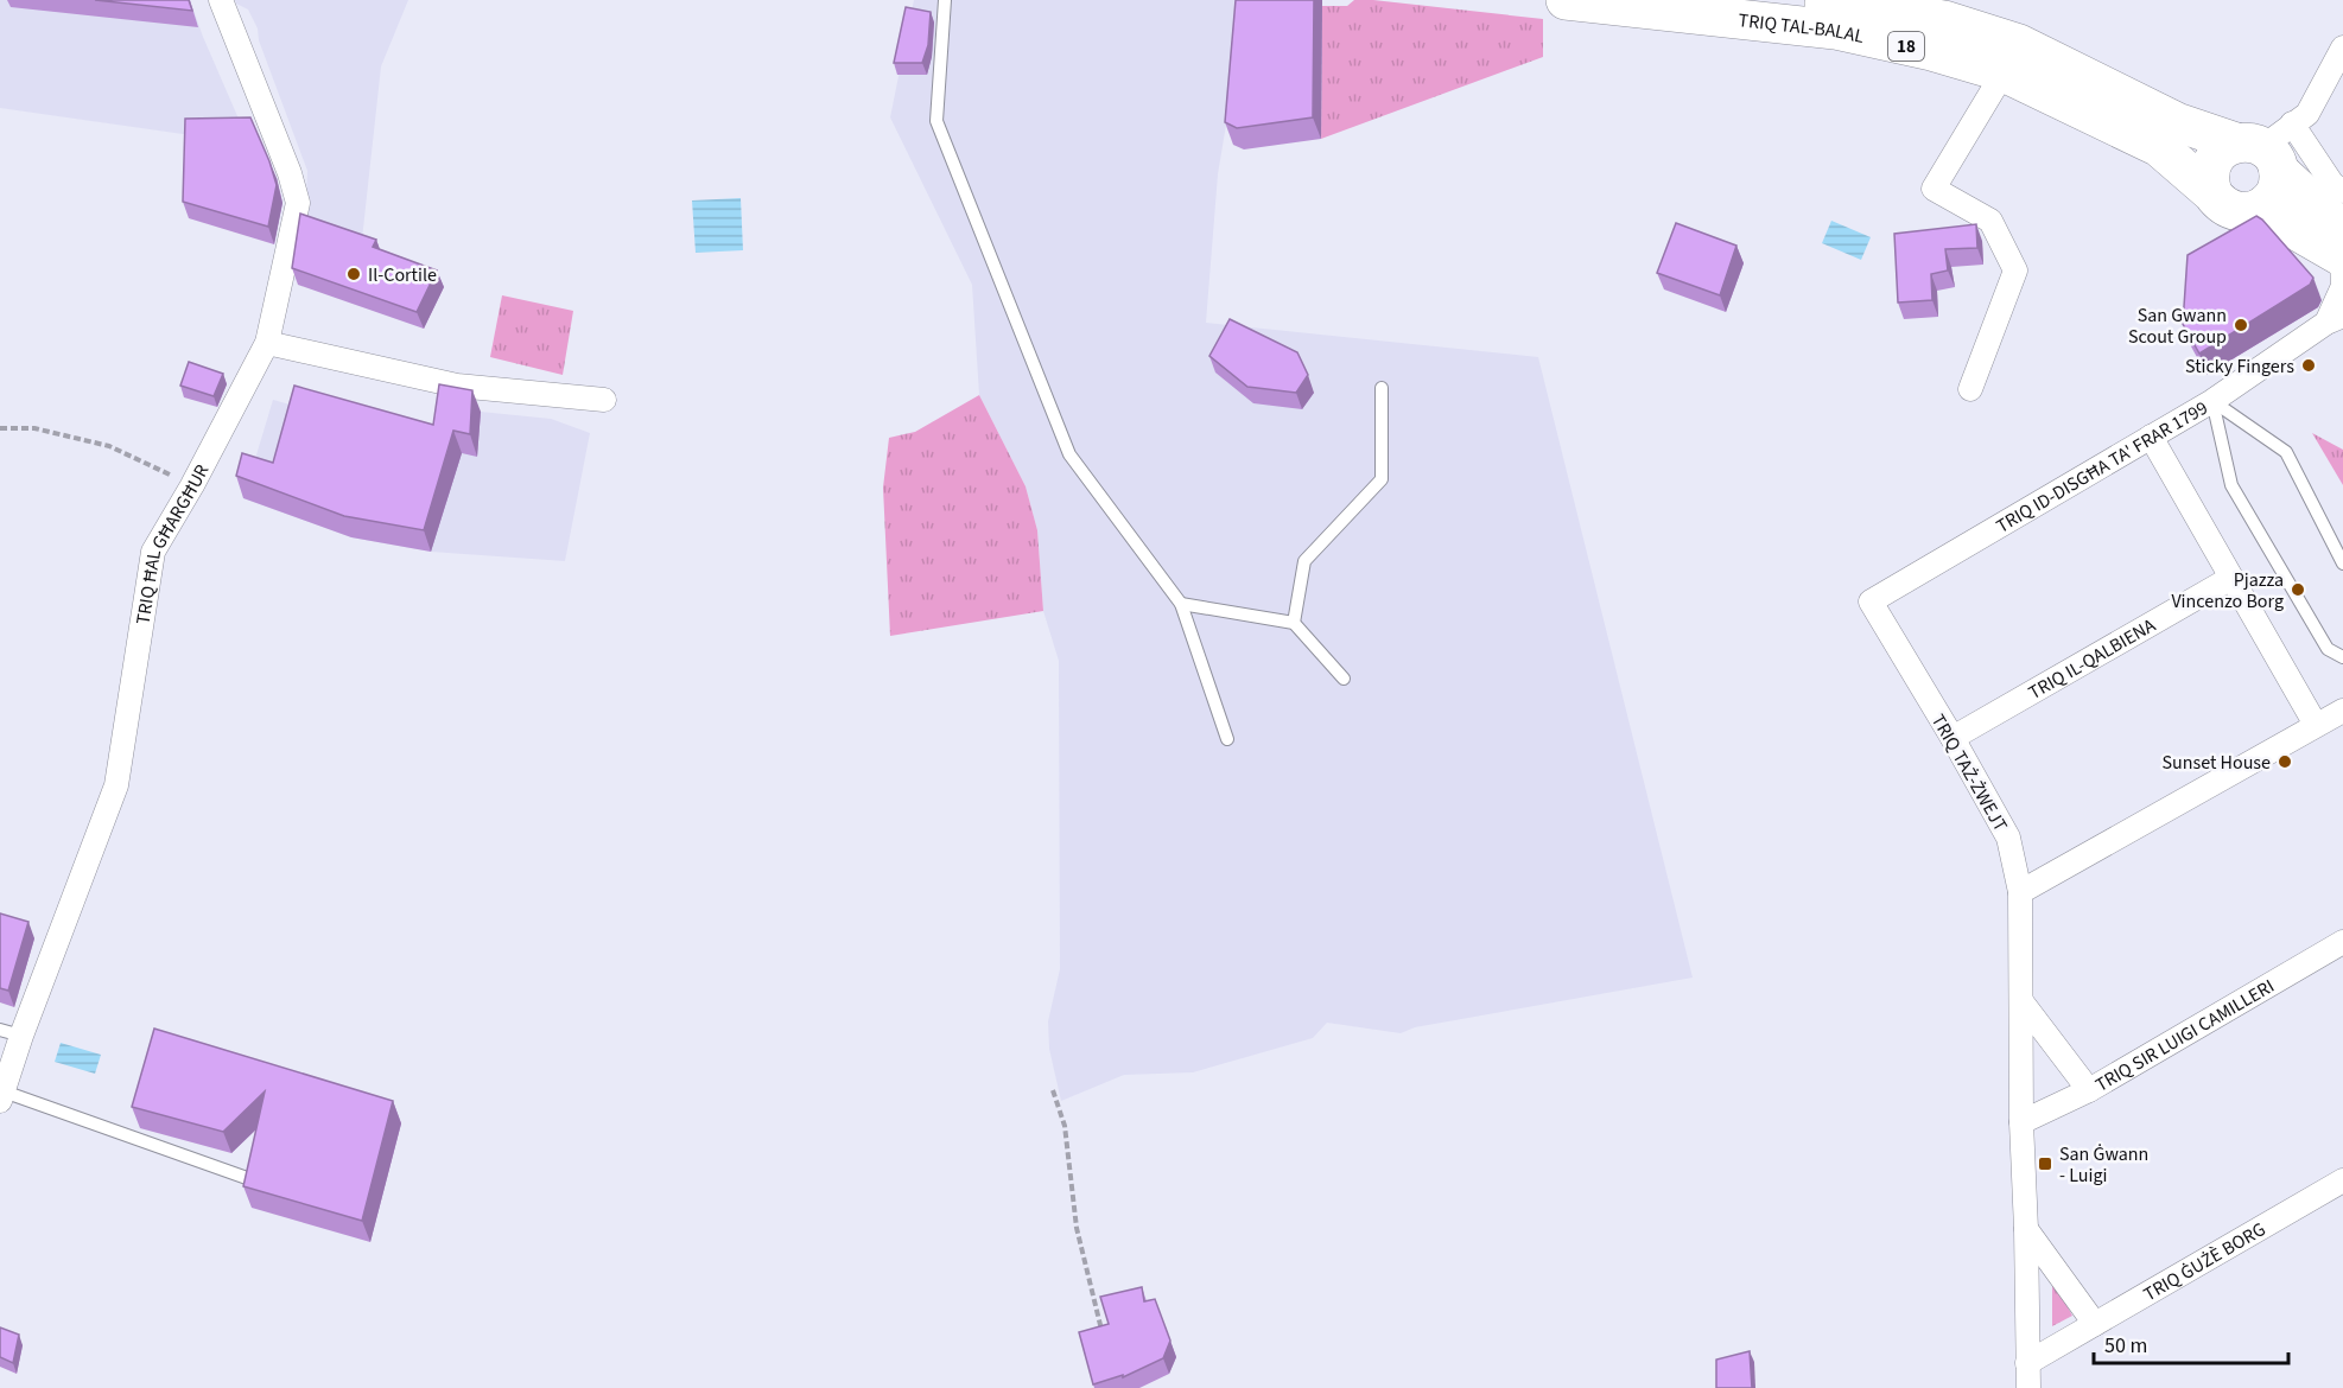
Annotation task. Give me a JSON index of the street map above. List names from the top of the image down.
{
  "streets": {
    "highway": ["TRIQ TAL-BALAL", "18"],
    "street": [
      "TRIQ ID-DISGĦA TA' FRAR 1799",
      "TRIQ ĦAL GĦARGĦUR",
      "TRIQ IL-QALBIENA",
      "TRIQ TAŻ-ŻWEJT",
      "TRIQ SIR LUIGI CAMILLERI",
      "TRIQ ĠUŻÈ BORG"
    ]
  },
  "crossings": [
    ["TRIQ TAL-BALAL", "TRIQ ID-DISGĦA TA' FRAR 1799"],
    ["TRIQ ID-DISGĦA TA' FRAR 1799", "TRIQ TAŻ-ŻWEJT"],
    ["TRIQ IL-QALBIENA", "TRIQ TAŻ-ŻWEJT"],
    ["TRIQ TAŻ-ŻWEJT", "TRIQ SIR LUIGI CAMILLERI"],
    ["TRIQ TAŻ-ŻWEJT", "TRIQ ĠUŻÈ BORG"]
  ],
  "places": {
    "other": [
      "Il-Cortile",
      "San Gwann Scout Group",
      "Sticky Fingers",
      "Pjazza Vincenzo Borg",
      "Sunset House"
    ],
    "transit": ["San Ġwann - Luigi"]
  },
  "scale_bar": "50 m"
}
